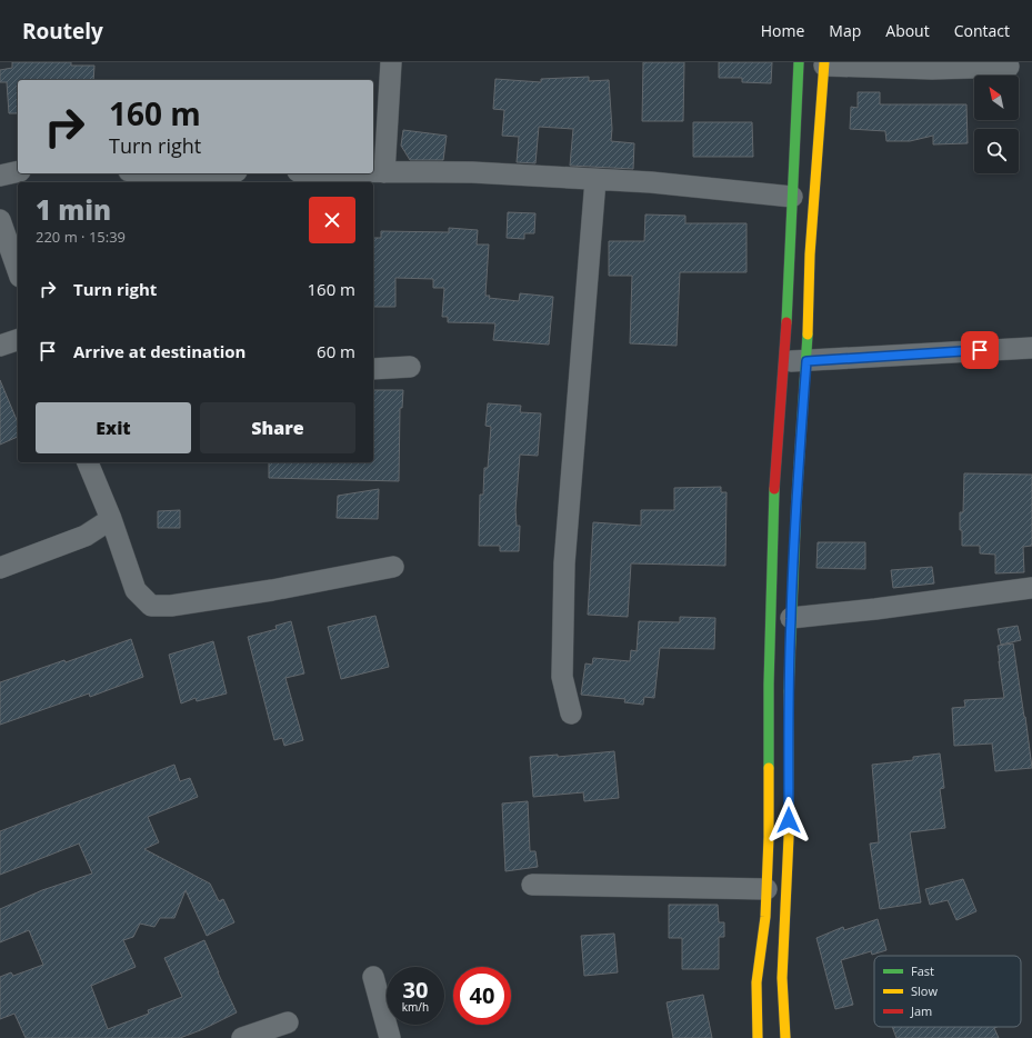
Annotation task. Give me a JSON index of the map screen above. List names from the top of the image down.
{
  "legend": ["Fast", "Slow", "Jam"],
  "north": "top left",
  "page": {
    "header": "Routely",
    "nav": [
      "Home",
      "Map",
      "About",
      "Contact"
    ],
    "turn": ["160 m", "Turn right"],
    "heading": ["1 min", "220 m · 15:39"],
    "list": [
      {
        "name": "Turn right",
        "value": "160 m"
      },
      {
        "name": "Arrive at destination",
        "value": "60 m"
      }
    ],
    "buttons": ["Exit", "Share"],
    "speed": "30 km/h",
    "limit": "40"
  }
}
